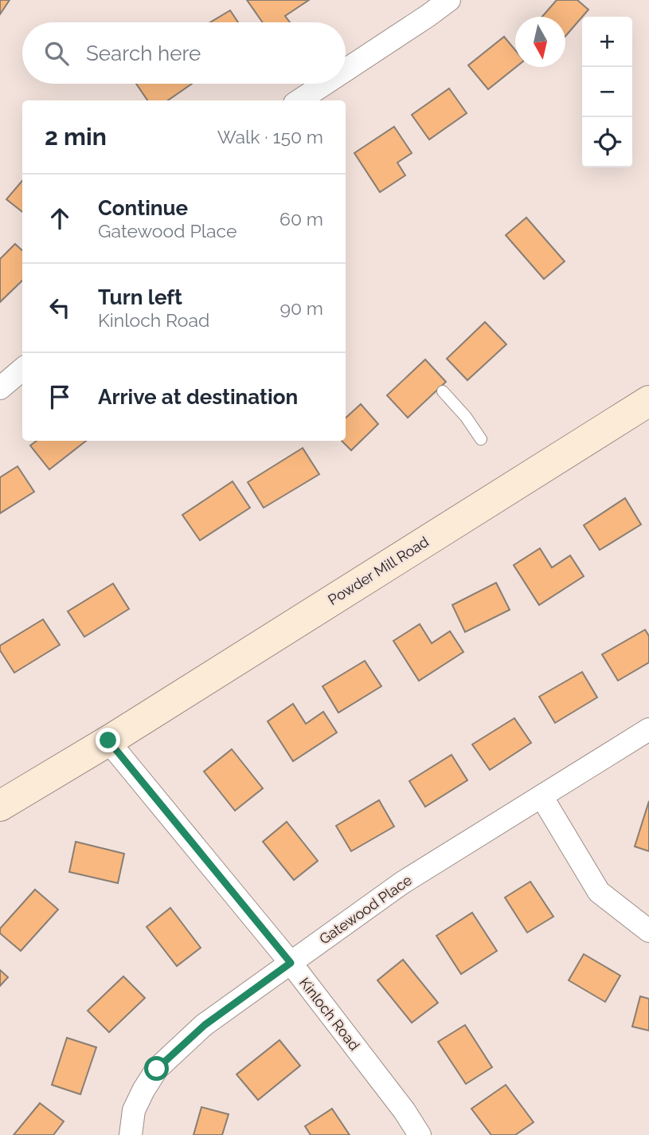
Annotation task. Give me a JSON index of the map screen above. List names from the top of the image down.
{
  "streets": {
    "main road": ["Powder Mill Road"],
    "street": ["Gatewood Place", "Kinloch Road"]
  },
  "crossings": [
    ["Powder Mill Road", "Kinloch Road"],
    ["Gatewood Place", "Kinloch Road"]
  ],
  "north": "bottom",
  "page": {
    "map_buttons": ["+", "−"],
    "search": "Search here",
    "heading": ["2 min", "Walk · 150 m"],
    "list": [
      ["Continue", "Gatewood Place", "60 m"],
      ["Turn left", "Kinloch Road", "90 m"],
      "Arrive at destination"
    ]
  }
}
